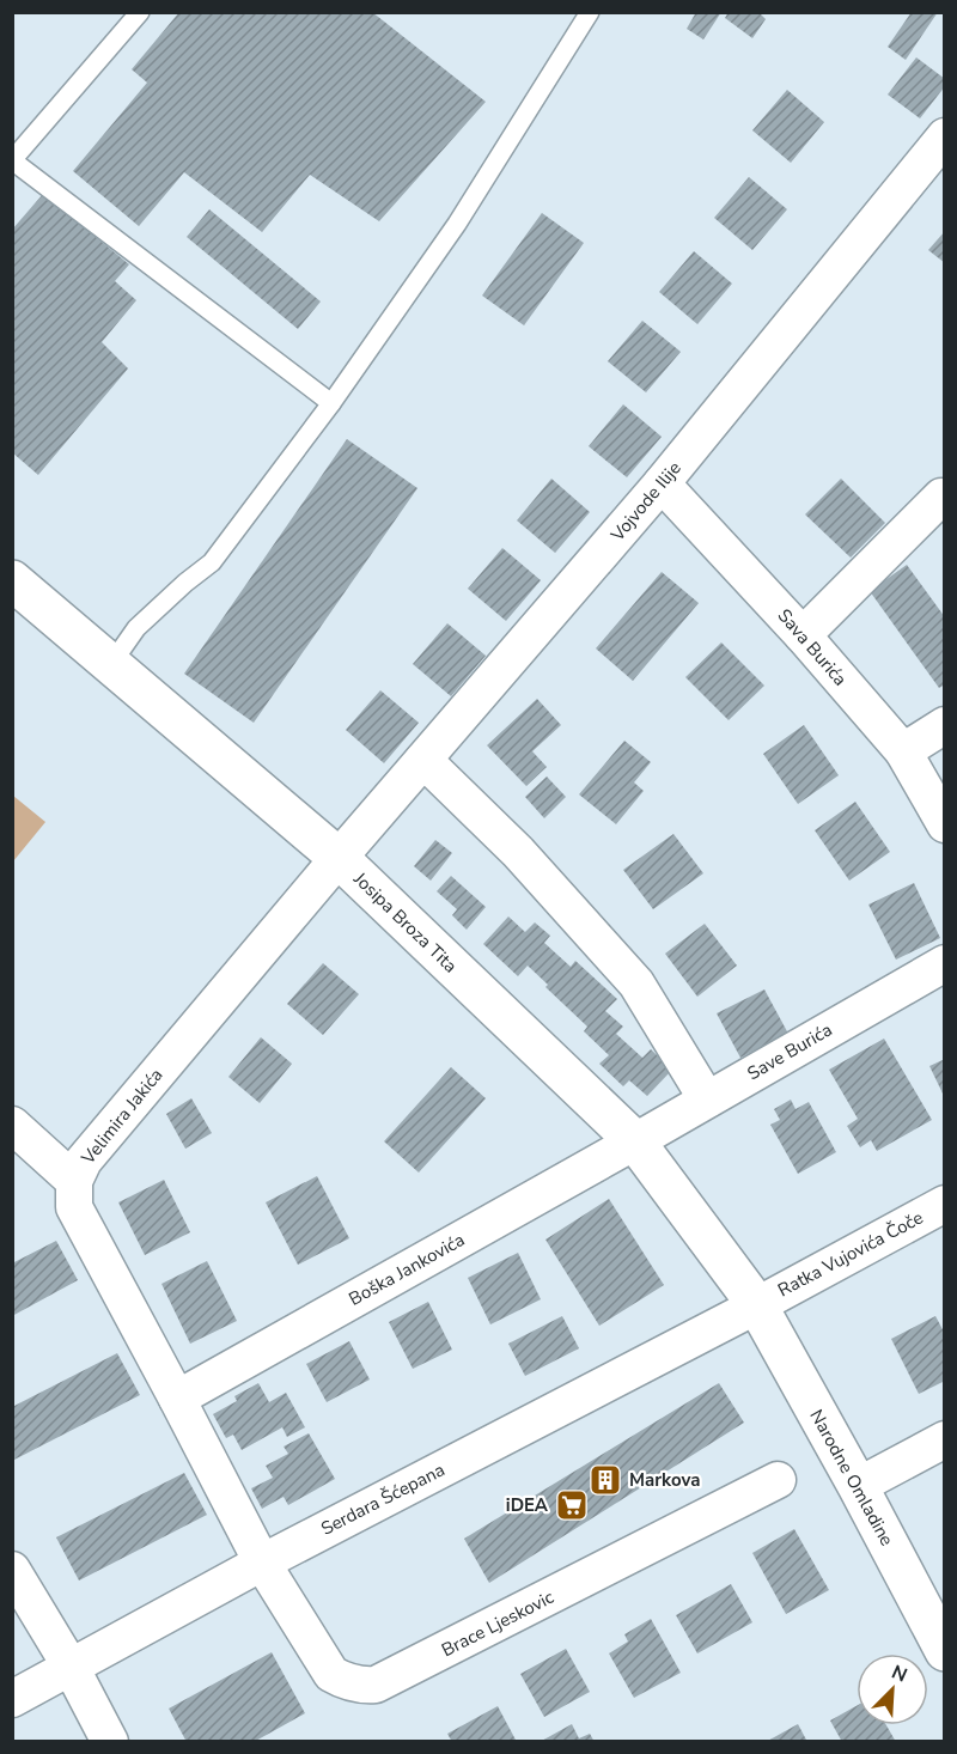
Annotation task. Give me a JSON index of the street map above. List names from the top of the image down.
{
  "streets": {
    "street": [
      "Vojvode Ilije",
      "Sava Burića",
      "Josipa Broza Tita",
      "Save Burića",
      "Velimira Jakića",
      "Ratka Vujovića Čoče",
      "Boška Jankovića",
      "Narodne Omladine",
      "Serdara Šćepana",
      "Brace Ljeskovic"
    ]
  },
  "crossings": [
    ["Vojvode Ilije", "Sava Burića"],
    ["Vojvode Ilije", "Josipa Broza Tita"],
    ["Vojvode Ilije", "Velimira Jakića"],
    ["Josipa Broza Tita", "Save Burića"],
    ["Josipa Broza Tita", "Velimira Jakića"],
    ["Josipa Broza Tita", "Ratka Vujovića Čoče"],
    ["Josipa Broza Tita", "Boška Jankovića"],
    ["Josipa Broza Tita", "Narodne Omladine"],
    ["Josipa Broza Tita", "Serdara Šćepana"],
    ["Save Burića", "Boška Jankovića"],
    ["Velimira Jakića", "Boška Jankovića"],
    ["Velimira Jakića", "Serdara Šćepana"],
    ["Velimira Jakića", "Brace Ljeskovic"],
    ["Ratka Vujovića Čoče", "Narodne Omladine"],
    ["Ratka Vujovića Čoče", "Serdara Šćepana"],
    ["Narodne Omladine", "Serdara Šćepana"],
    ["Serdara Šćepana", "Brace Ljeskovic"]
  ],
  "places": {
    "building": ["Markova"],
    "supermarket": ["iDEA"]
  },
  "north": "top right"
}
